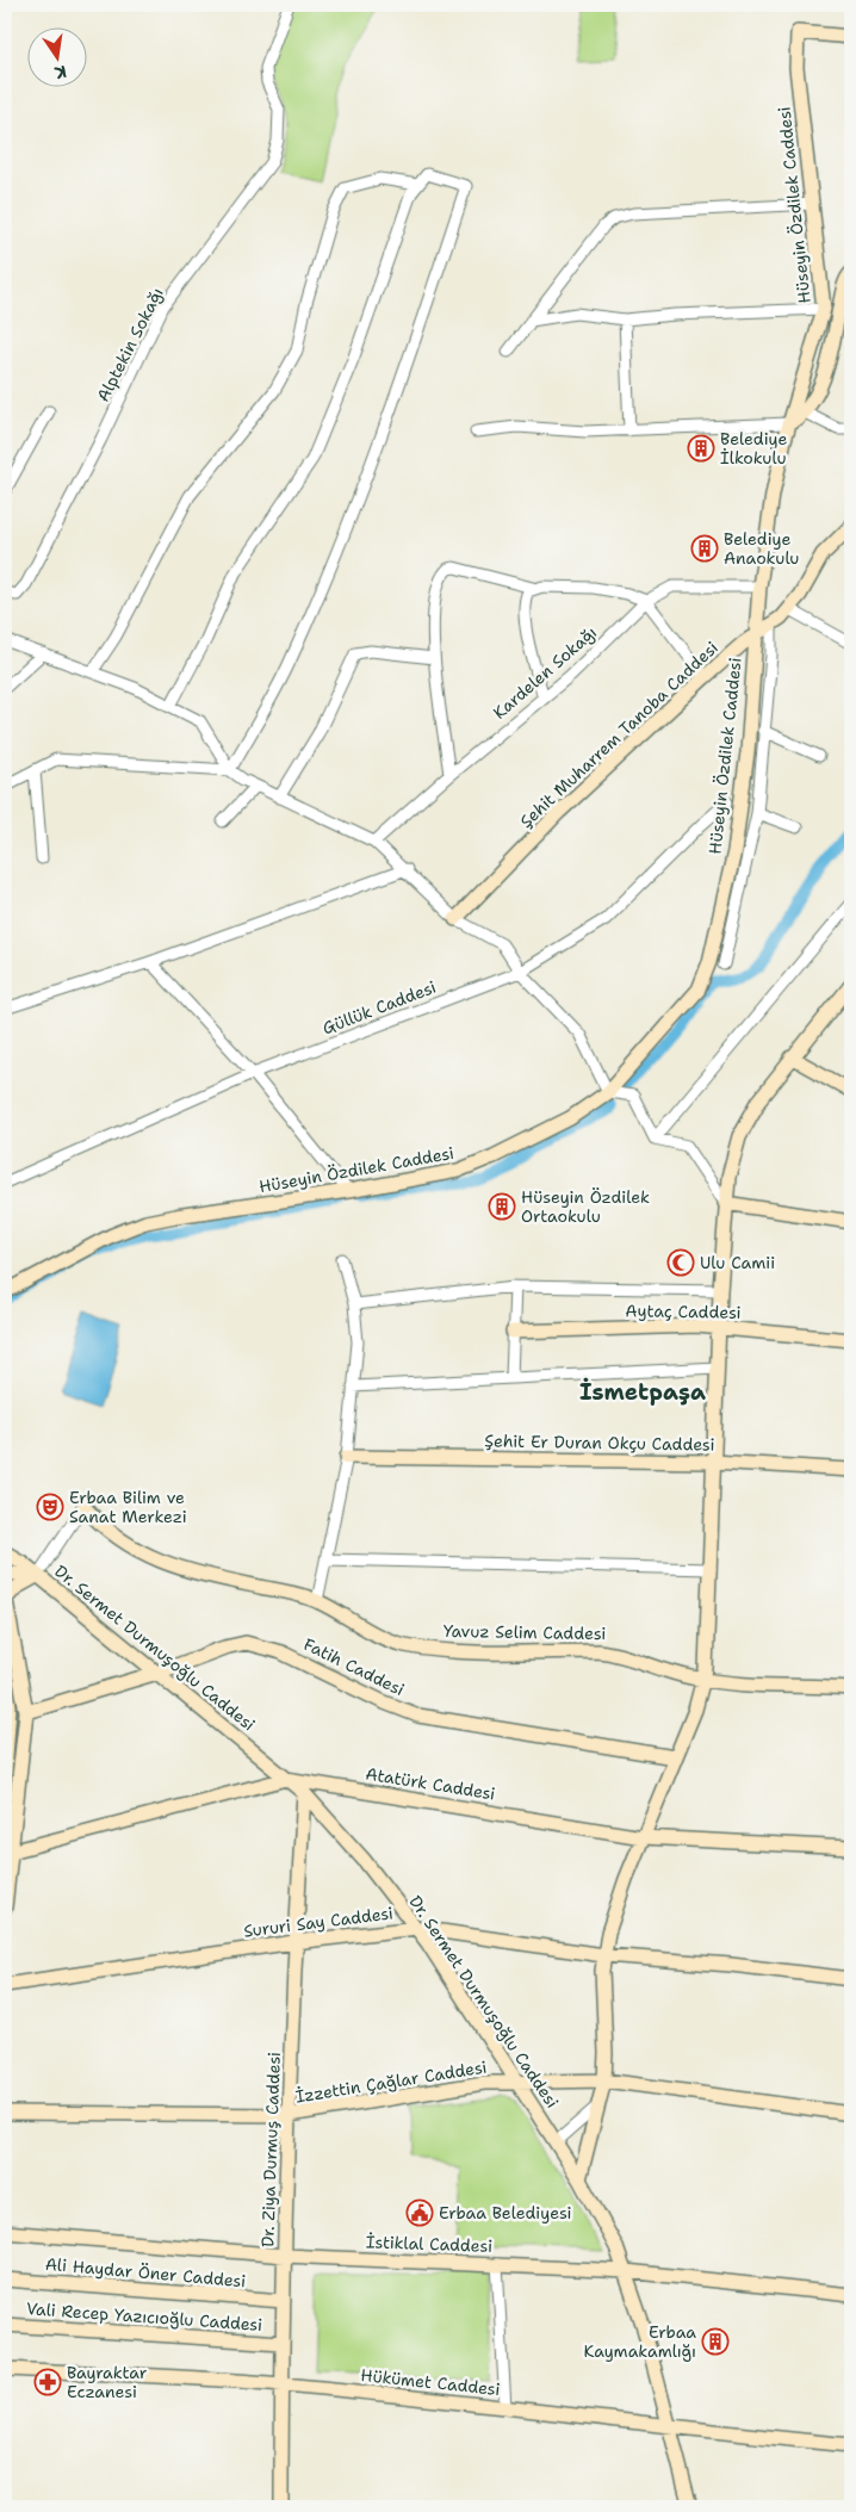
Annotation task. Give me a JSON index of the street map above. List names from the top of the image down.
{
  "streets": {
    "street": [
      "Hüseyin Özdilek Caddesi",
      "Alptekin Sokağı",
      "Kardelen Sokağı",
      "Şehit Muharrem Tanoba Caddesi",
      "Güllük Caddesi",
      "Aytaç Caddesi",
      "Şehit Er Duran Okçu Caddesi",
      "Yavuz Selim Caddesi",
      "Dr. Sermet Durmuşoğlu Caddesi",
      "Fatih Caddesi",
      "Atatürk Caddesi",
      "Sururi Say Caddesi",
      "İzzettin Çağlar Caddesi",
      "Dr. Ziya Durmuş Caddesi",
      "İstiklal Caddesi",
      "Ali Haydar Öner Caddesi",
      "Vali Recep Yazıcıoğlu Caddesi",
      "Hükümet Caddesi"
    ]
  },
  "crossings": [
    ["Hüseyin Özdilek Caddesi", "Kardelen Sokağı"],
    ["Hüseyin Özdilek Caddesi", "Şehit Muharrem Tanoba Caddesi"],
    ["Dr. Sermet Durmuşoğlu Caddesi", "Fatih Caddesi"],
    ["Dr. Sermet Durmuşoğlu Caddesi", "Atatürk Caddesi"],
    ["Dr. Sermet Durmuşoğlu Caddesi", "Sururi Say Caddesi"],
    ["Dr. Sermet Durmuşoğlu Caddesi", "İzzettin Çağlar Caddesi"],
    ["Dr. Sermet Durmuşoğlu Caddesi", "Dr. Ziya Durmuş Caddesi"],
    ["Dr. Sermet Durmuşoğlu Caddesi", "İstiklal Caddesi"],
    ["Dr. Sermet Durmuşoğlu Caddesi", "Hükümet Caddesi"],
    ["Sururi Say Caddesi", "Dr. Ziya Durmuş Caddesi"],
    ["İzzettin Çağlar Caddesi", "Dr. Ziya Durmuş Caddesi"],
    ["Dr. Ziya Durmuş Caddesi", "İstiklal Caddesi"],
    ["Dr. Ziya Durmuş Caddesi", "Ali Haydar Öner Caddesi"],
    ["Dr. Ziya Durmuş Caddesi", "Vali Recep Yazıcıoğlu Caddesi"],
    ["Dr. Ziya Durmuş Caddesi", "Hükümet Caddesi"]
  ],
  "districts": ["İsmetpaşa"],
  "places": {
    "building": [
      "Belediye İlkokulu",
      "Belediye Anaokulu",
      "Hüseyin Özdilek Ortaokulu",
      "Erbaa Kaymakamlığı"
    ],
    "mosque": ["Ulu Camii"],
    "theatre": ["Erbaa Bilim ve Sanat Merkezi"],
    "public building": ["Erbaa Belediyesi"],
    "pharmacy": ["Bayraktar Eczanesi"]
  },
  "north": "bottom"
}
